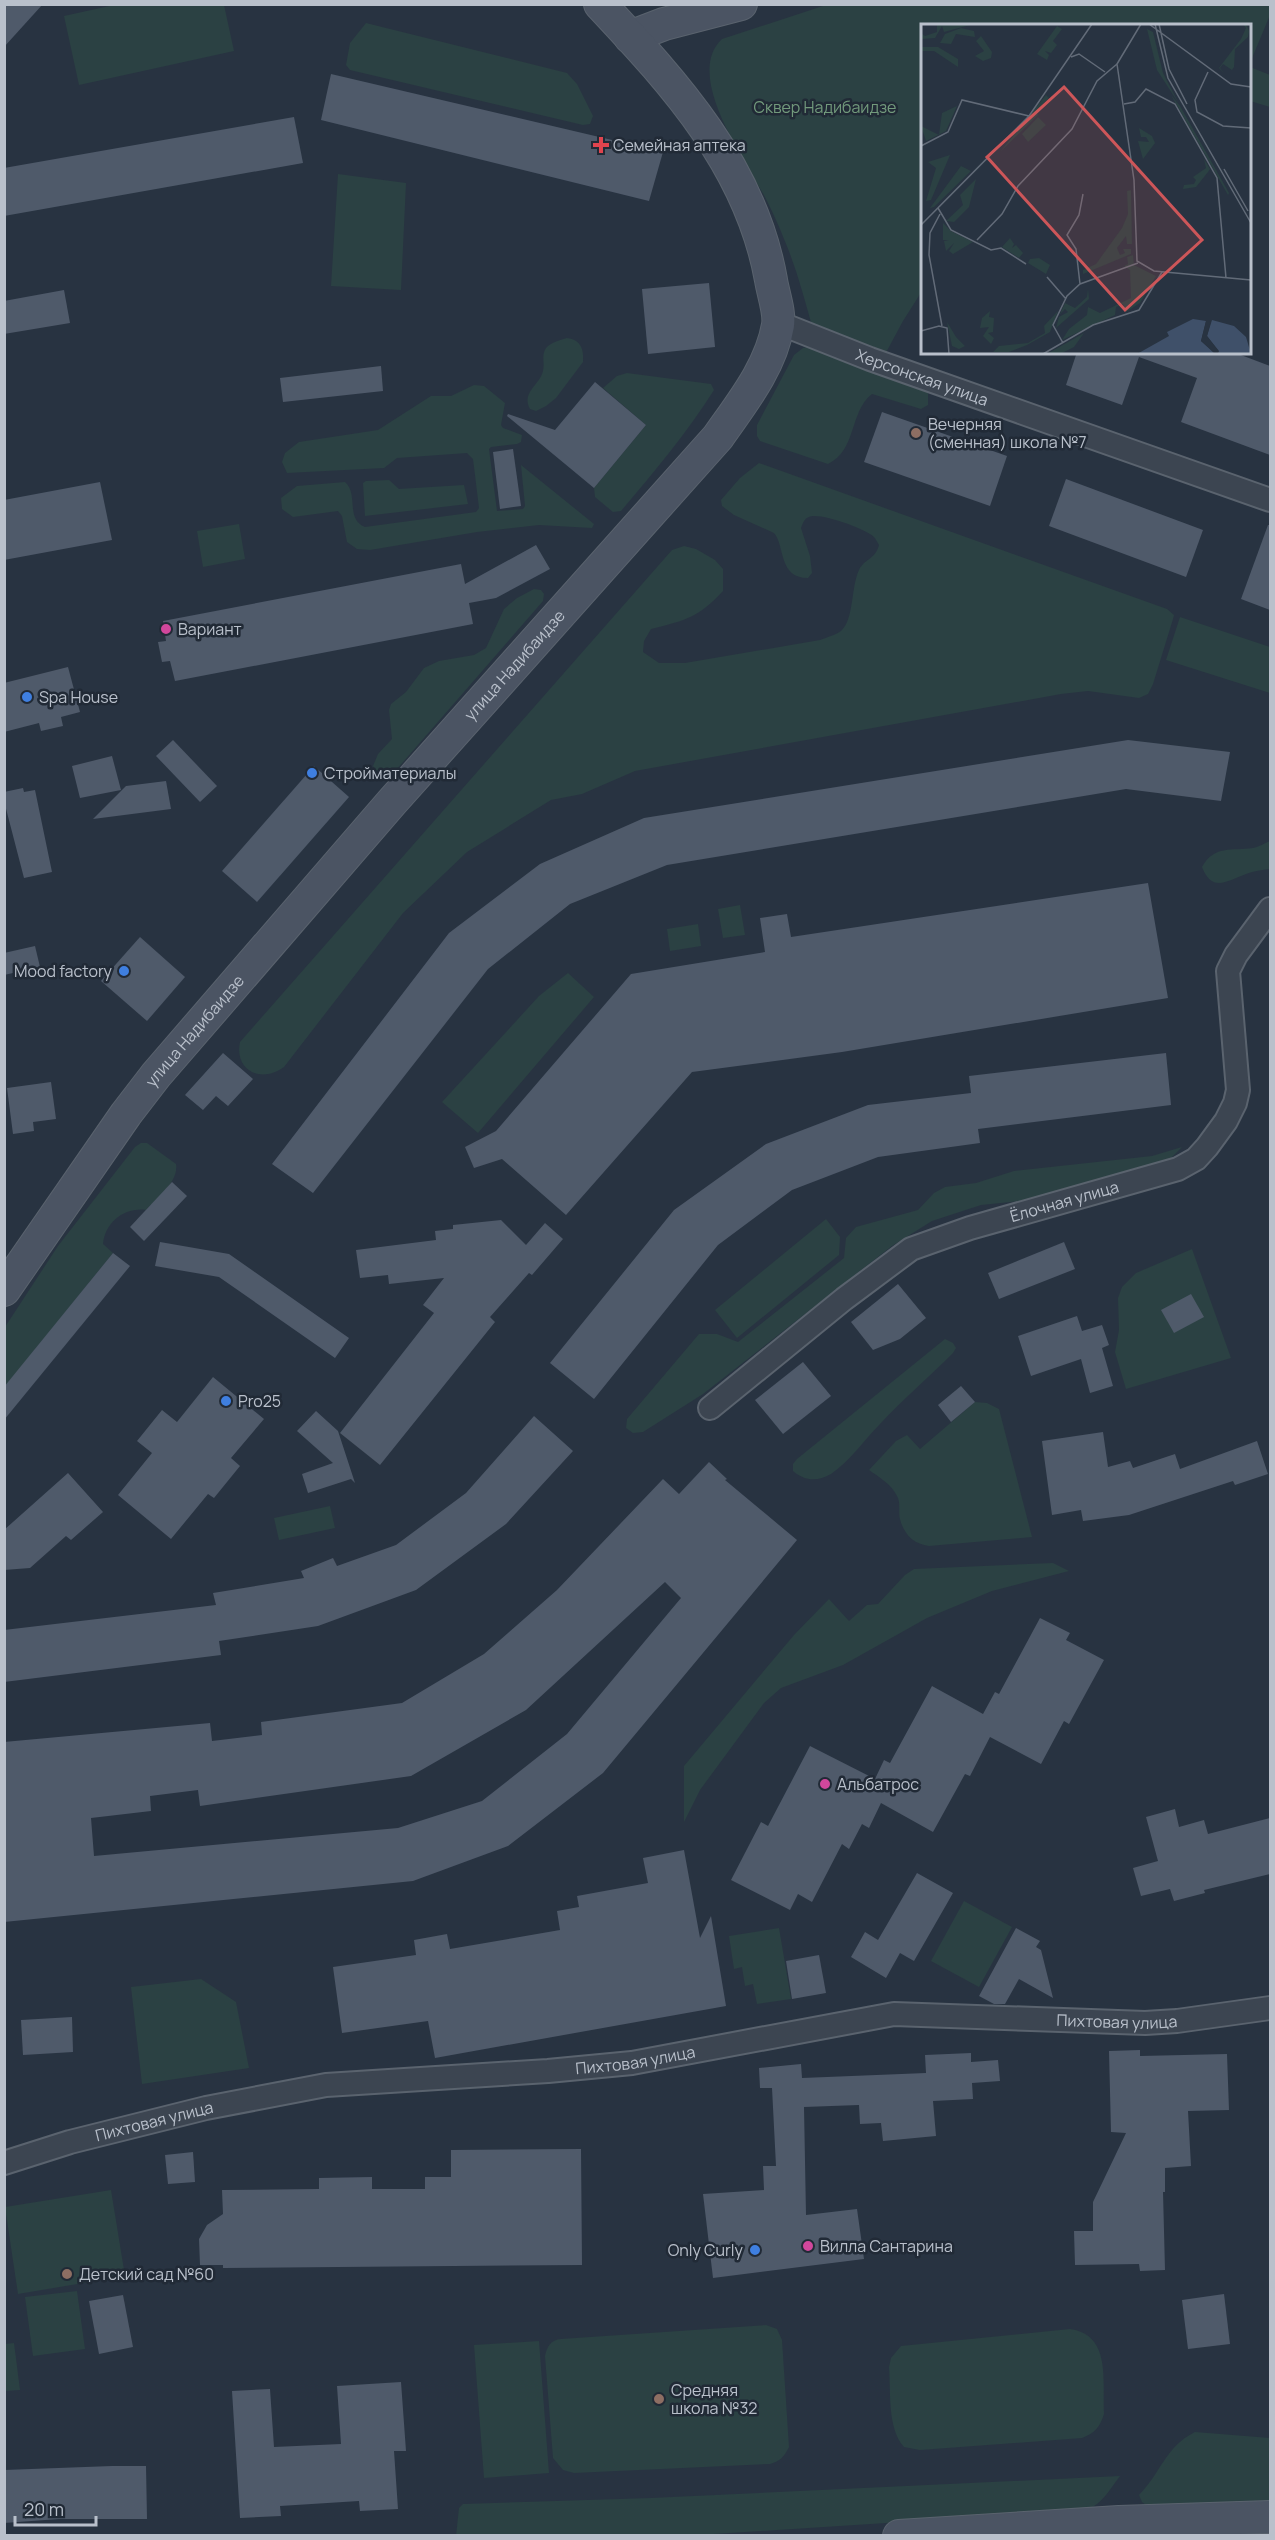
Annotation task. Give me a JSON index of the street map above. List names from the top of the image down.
{
  "streets": {
    "main road": ["улица Надибаидзе"],
    "street": ["Херсонская улица", "Ёлочная улица", "Пихтовая улица"]
  },
  "crossings": [
    ["Херсонская улица", "улица Надибаидзе"]
  ],
  "parks": ["Сквер Надибаидзе"],
  "places": {
    "health": ["Семейная аптека"],
    "other": [
      "Вечерняя (сменная) школа №7",
      "Вариант",
      "Spa House",
      "Стройматериалы",
      "Mood factory",
      "Pro25",
      "Альбатрос",
      "Вилла Сантарина",
      "Only Curly",
      "Детский сад №60",
      "Средняя школа №32"
    ]
  },
  "scale_bar": "20 m"
}
